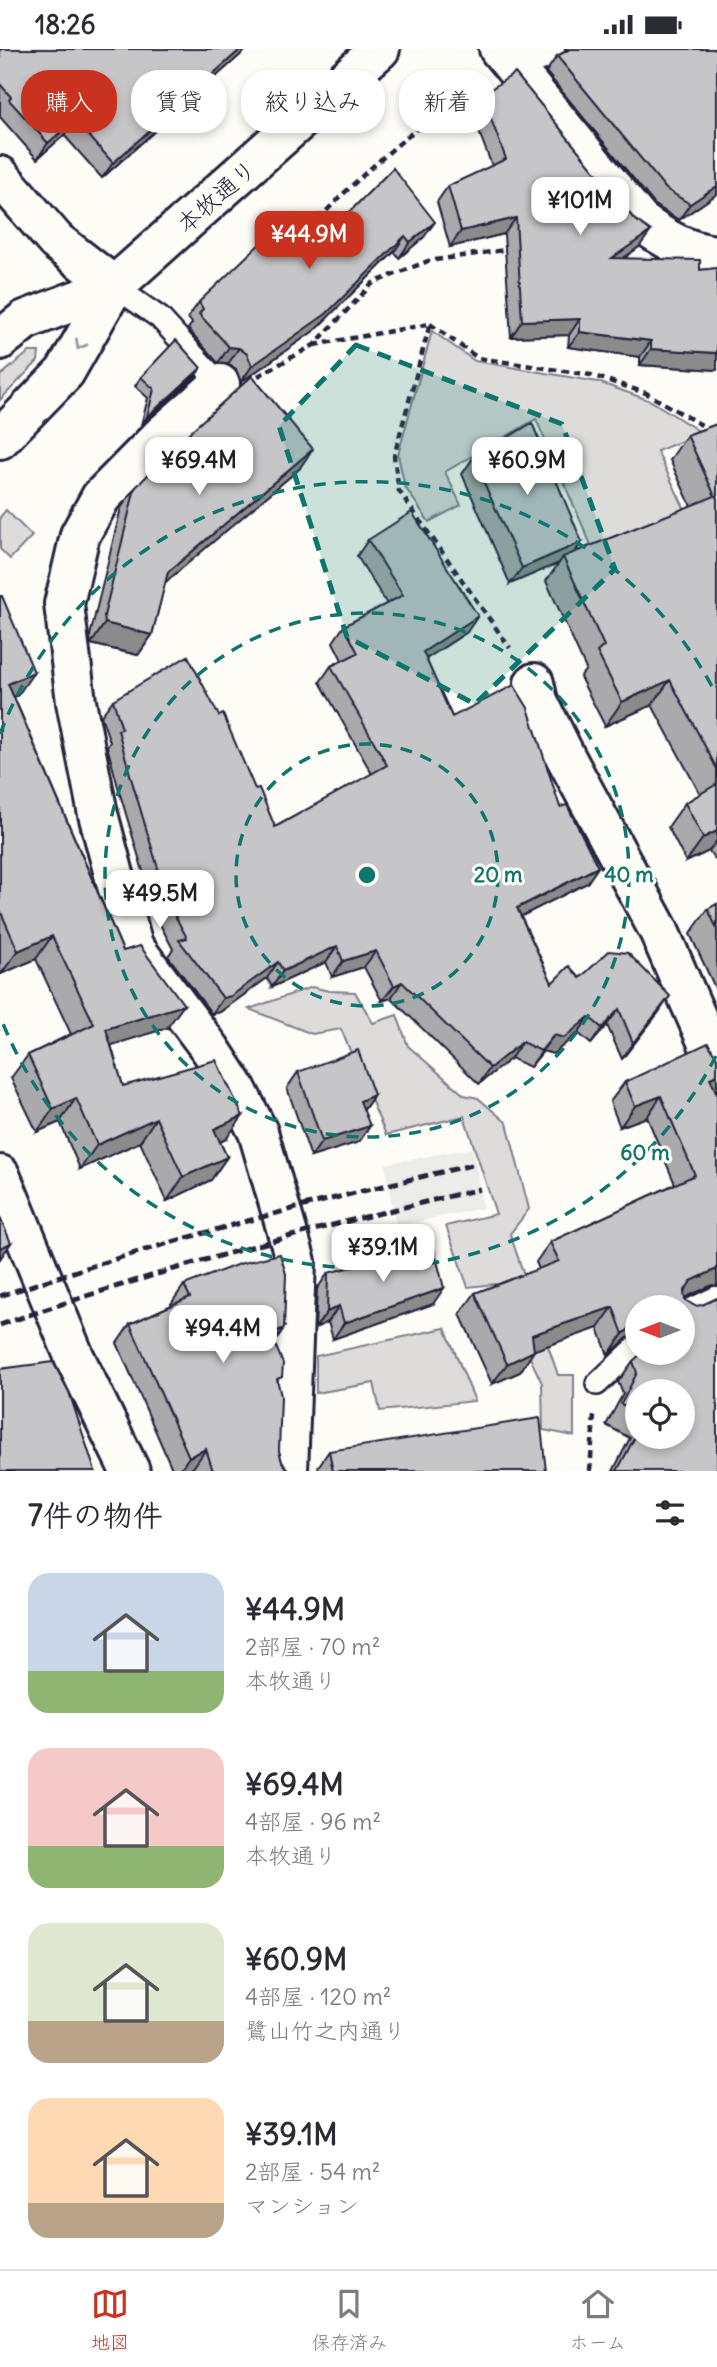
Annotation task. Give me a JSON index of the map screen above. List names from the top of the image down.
{
  "streets": {
    "street": ["本牧通り"]
  },
  "north": "left",
  "page": {
    "status": "18:26",
    "chip": [
      "購入",
      "賃貸",
      "絞り込み",
      "新着"
    ],
    "price": [
      "¥101M",
      "¥44.9M",
      "¥69.4M",
      "¥60.9M",
      "¥49.5M",
      "¥39.1M",
      "¥94.4M"
    ],
    "heading": "7件の物件",
    "list": [
      {
        "name": "¥44.9M",
        "note": "2部屋 · 70 m² · 本牧通り"
      },
      {
        "name": "¥69.4M",
        "note": "4部屋 · 96 m² · 本牧通り"
      },
      {
        "name": "¥60.9M",
        "note": "4部屋 · 120 m² · 鷺山竹之内通り"
      },
      {
        "name": "¥39.1M",
        "note": "2部屋 · 54 m² · マンション"
      }
    ],
    "tabs": ["地図", "保存済み", "ホーム"]
  },
  "rings": ["20 m", "40 m", "60 m"]
}
